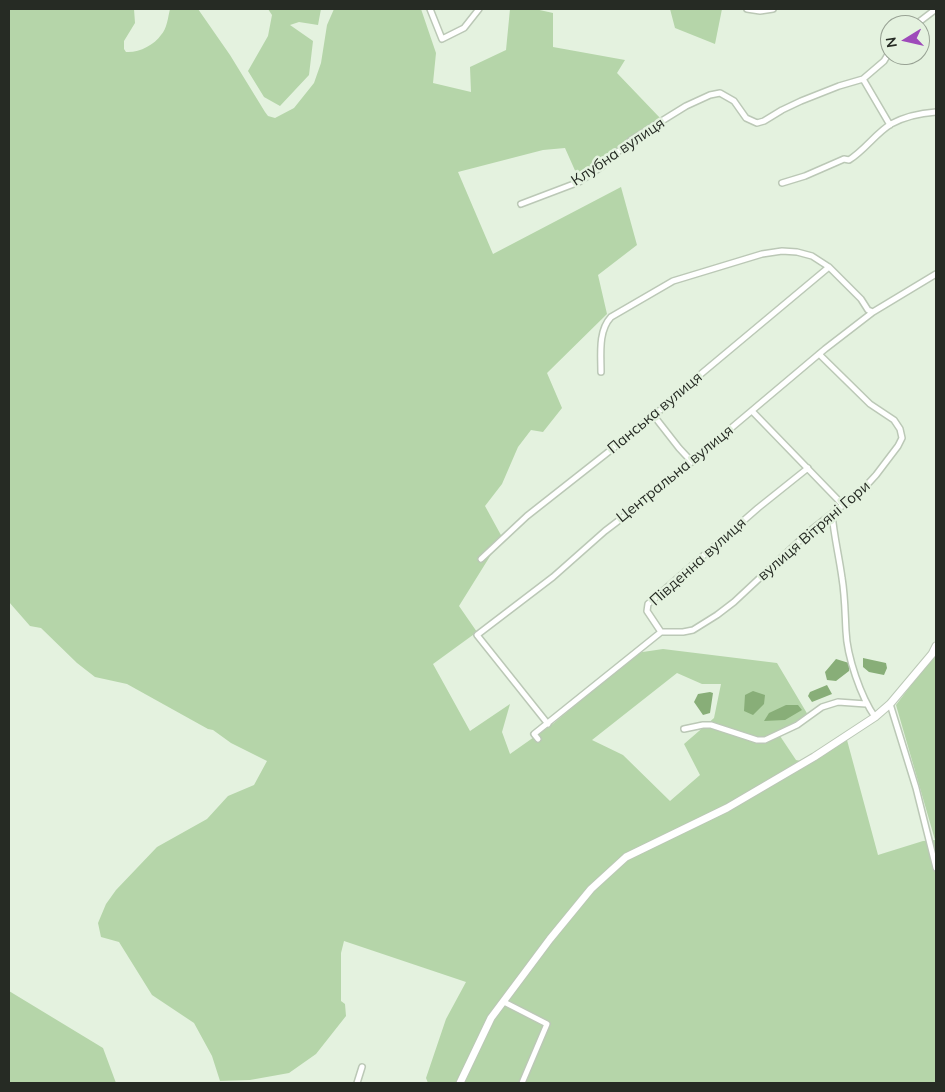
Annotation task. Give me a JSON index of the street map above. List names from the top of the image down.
{
  "streets": {
    "street": [
      "Клубна вулиця",
      "Панська вулиця",
      "Центральна вулиця",
      "вулиця Вітряні Гори",
      "Південна вулиця"
    ]
  },
  "crossings": [
    ["Центральна вулиця", "вулиця Вітряні Гори"],
    ["Центральна вулиця", "Південна вулиця"],
    ["вулиця Вітряні Гори", "Південна вулиця"]
  ],
  "north": "left"
}
